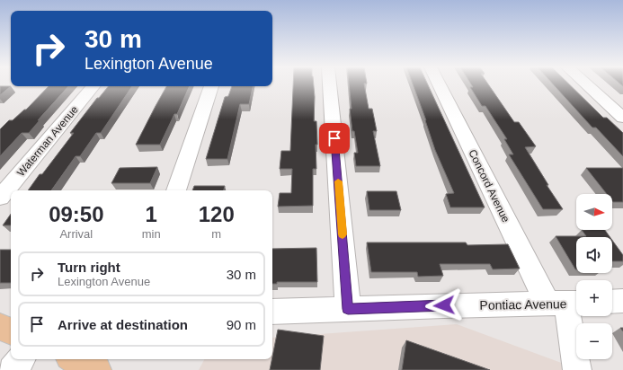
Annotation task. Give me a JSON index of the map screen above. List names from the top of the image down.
{
  "streets": {
    "street": ["Waterman Avenue", "Concord Avenue", "Pontiac Avenue"]
  },
  "crossings": [
    ["Concord Avenue", "Pontiac Avenue"]
  ],
  "north": "right",
  "page": {
    "turn": ["30 m", "Lexington Avenue"],
    "eta": [
      "09:50",
      "Arrival",
      "1",
      "min",
      "120",
      "m"
    ],
    "map_buttons": ["+", "−"],
    "list": [
      {
        "name": "Turn right",
        "note": "Lexington Avenue",
        "value": "30 m"
      },
      {
        "name": "Arrive at destination",
        "value": "90 m"
      }
    ]
  }
}
